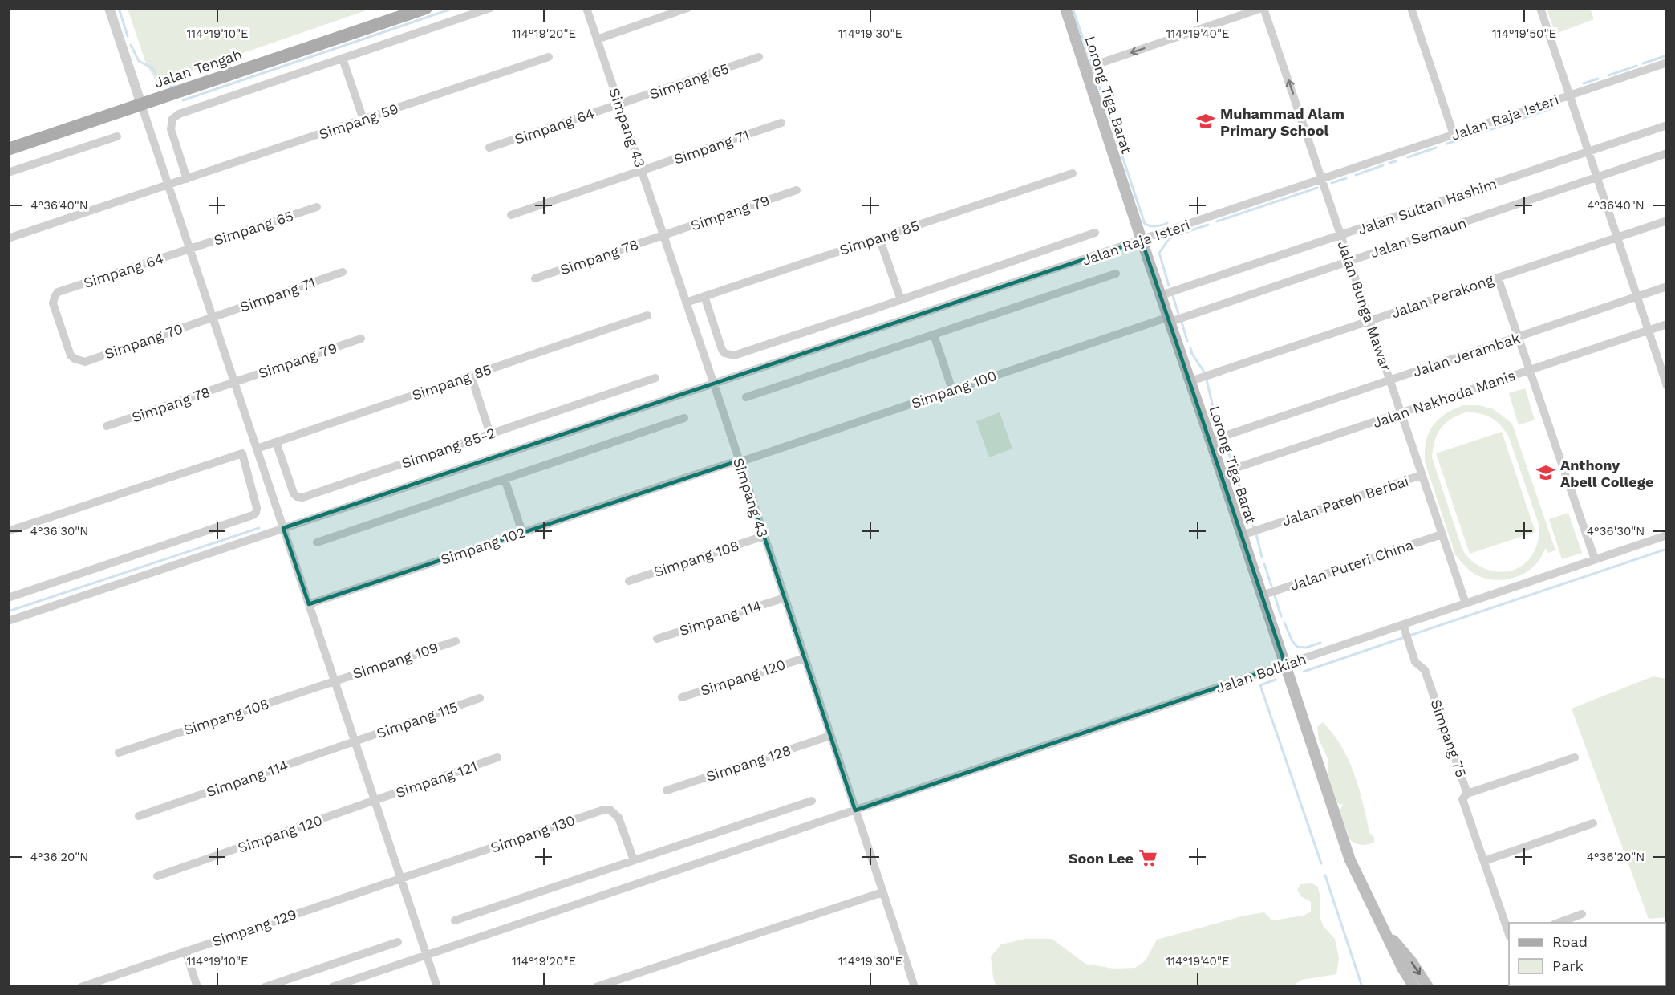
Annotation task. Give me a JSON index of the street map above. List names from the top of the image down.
{
  "streets": {
    "main road": ["Jalan Tengah", "Lorong Tiga Barat"],
    "street": [
      "Simpang 65",
      "Jalan Raja Isteri",
      "Simpang 59",
      "Simpang 64",
      "Simpang 43",
      "Simpang 71",
      "Jalan Sultan Hashim",
      "Simpang 79",
      "Simpang 85",
      "Jalan Semaun",
      "Simpang 78",
      "Jalan Perakong",
      "Jalan Bunga Mawar",
      "Simpang 70",
      "Jalan Jerambak",
      "Simpang 100",
      "Jalan Nakhoda Manis",
      "Simpang 85-2",
      "Jalan Pateh Berbai",
      "Simpang 102",
      "Simpang 108",
      "Jalan Puteri China",
      "Simpang 114",
      "Simpang 109",
      "Jalan Bolkiah",
      "Simpang 120",
      "Simpang 115",
      "Simpang 75",
      "Simpang 128",
      "Simpang 121",
      "Simpang 130",
      "Simpang 129"
    ]
  },
  "crossings": [
    ["Simpang 65", "Simpang 64"],
    ["Simpang 65", "Simpang 43"],
    ["Lorong Tiga Barat", "Jalan Raja Isteri"],
    ["Lorong Tiga Barat", "Jalan Sultan Hashim"],
    ["Lorong Tiga Barat", "Jalan Semaun"],
    ["Lorong Tiga Barat", "Jalan Perakong"],
    ["Lorong Tiga Barat", "Jalan Jerambak"],
    ["Lorong Tiga Barat", "Simpang 100"],
    ["Lorong Tiga Barat", "Jalan Nakhoda Manis"],
    ["Lorong Tiga Barat", "Jalan Pateh Berbai"],
    ["Lorong Tiga Barat", "Jalan Puteri China"],
    ["Lorong Tiga Barat", "Jalan Bolkiah"],
    ["Jalan Raja Isteri", "Simpang 43"],
    ["Jalan Raja Isteri", "Jalan Bunga Mawar"],
    ["Simpang 64", "Simpang 43"],
    ["Simpang 64", "Simpang 70"],
    ["Simpang 43", "Simpang 71"],
    ["Simpang 43", "Simpang 79"],
    ["Simpang 43", "Simpang 85"],
    ["Simpang 43", "Simpang 78"],
    ["Simpang 43", "Simpang 100"],
    ["Simpang 43", "Simpang 102"],
    ["Simpang 43", "Simpang 108"],
    ["Simpang 43", "Simpang 114"],
    ["Simpang 43", "Jalan Bolkiah"],
    ["Simpang 43", "Simpang 120"],
    ["Simpang 43", "Simpang 128"],
    ["Simpang 71", "Simpang 70"],
    ["Jalan Sultan Hashim", "Jalan Bunga Mawar"],
    ["Simpang 79", "Simpang 78"],
    ["Simpang 85", "Simpang 85-2"],
    ["Jalan Semaun", "Jalan Bunga Mawar"],
    ["Jalan Semaun", "Simpang 100"],
    ["Jalan Perakong", "Jalan Bunga Mawar"],
    ["Jalan Bunga Mawar", "Jalan Jerambak"],
    ["Jalan Bunga Mawar", "Jalan Nakhoda Manis"],
    ["Jalan Bunga Mawar", "Jalan Pateh Berbai"],
    ["Jalan Bunga Mawar", "Jalan Puteri China"],
    ["Jalan Bunga Mawar", "Jalan Bolkiah"],
    ["Simpang 100", "Simpang 102"],
    ["Simpang 108", "Simpang 109"],
    ["Simpang 114", "Simpang 115"],
    ["Jalan Bolkiah", "Simpang 75"],
    ["Simpang 120", "Simpang 121"],
    ["Simpang 130", "Simpang 129"]
  ],
  "places": {
    "school or university": ["Muhammad Alam Primary School", "Anthony Abell College"],
    "supermarket": ["Soon Lee"]
  },
  "legend": ["Road", "Park"],
  "coordinates": [
    "114°19'10\"E",
    "114°19'20\"E",
    "114°19'30\"E",
    "114°19'40\"E",
    "114°19'50\"E",
    "4°36'40\"N",
    "4°36'30\"N",
    "4°36'20\"N"
  ]
}
